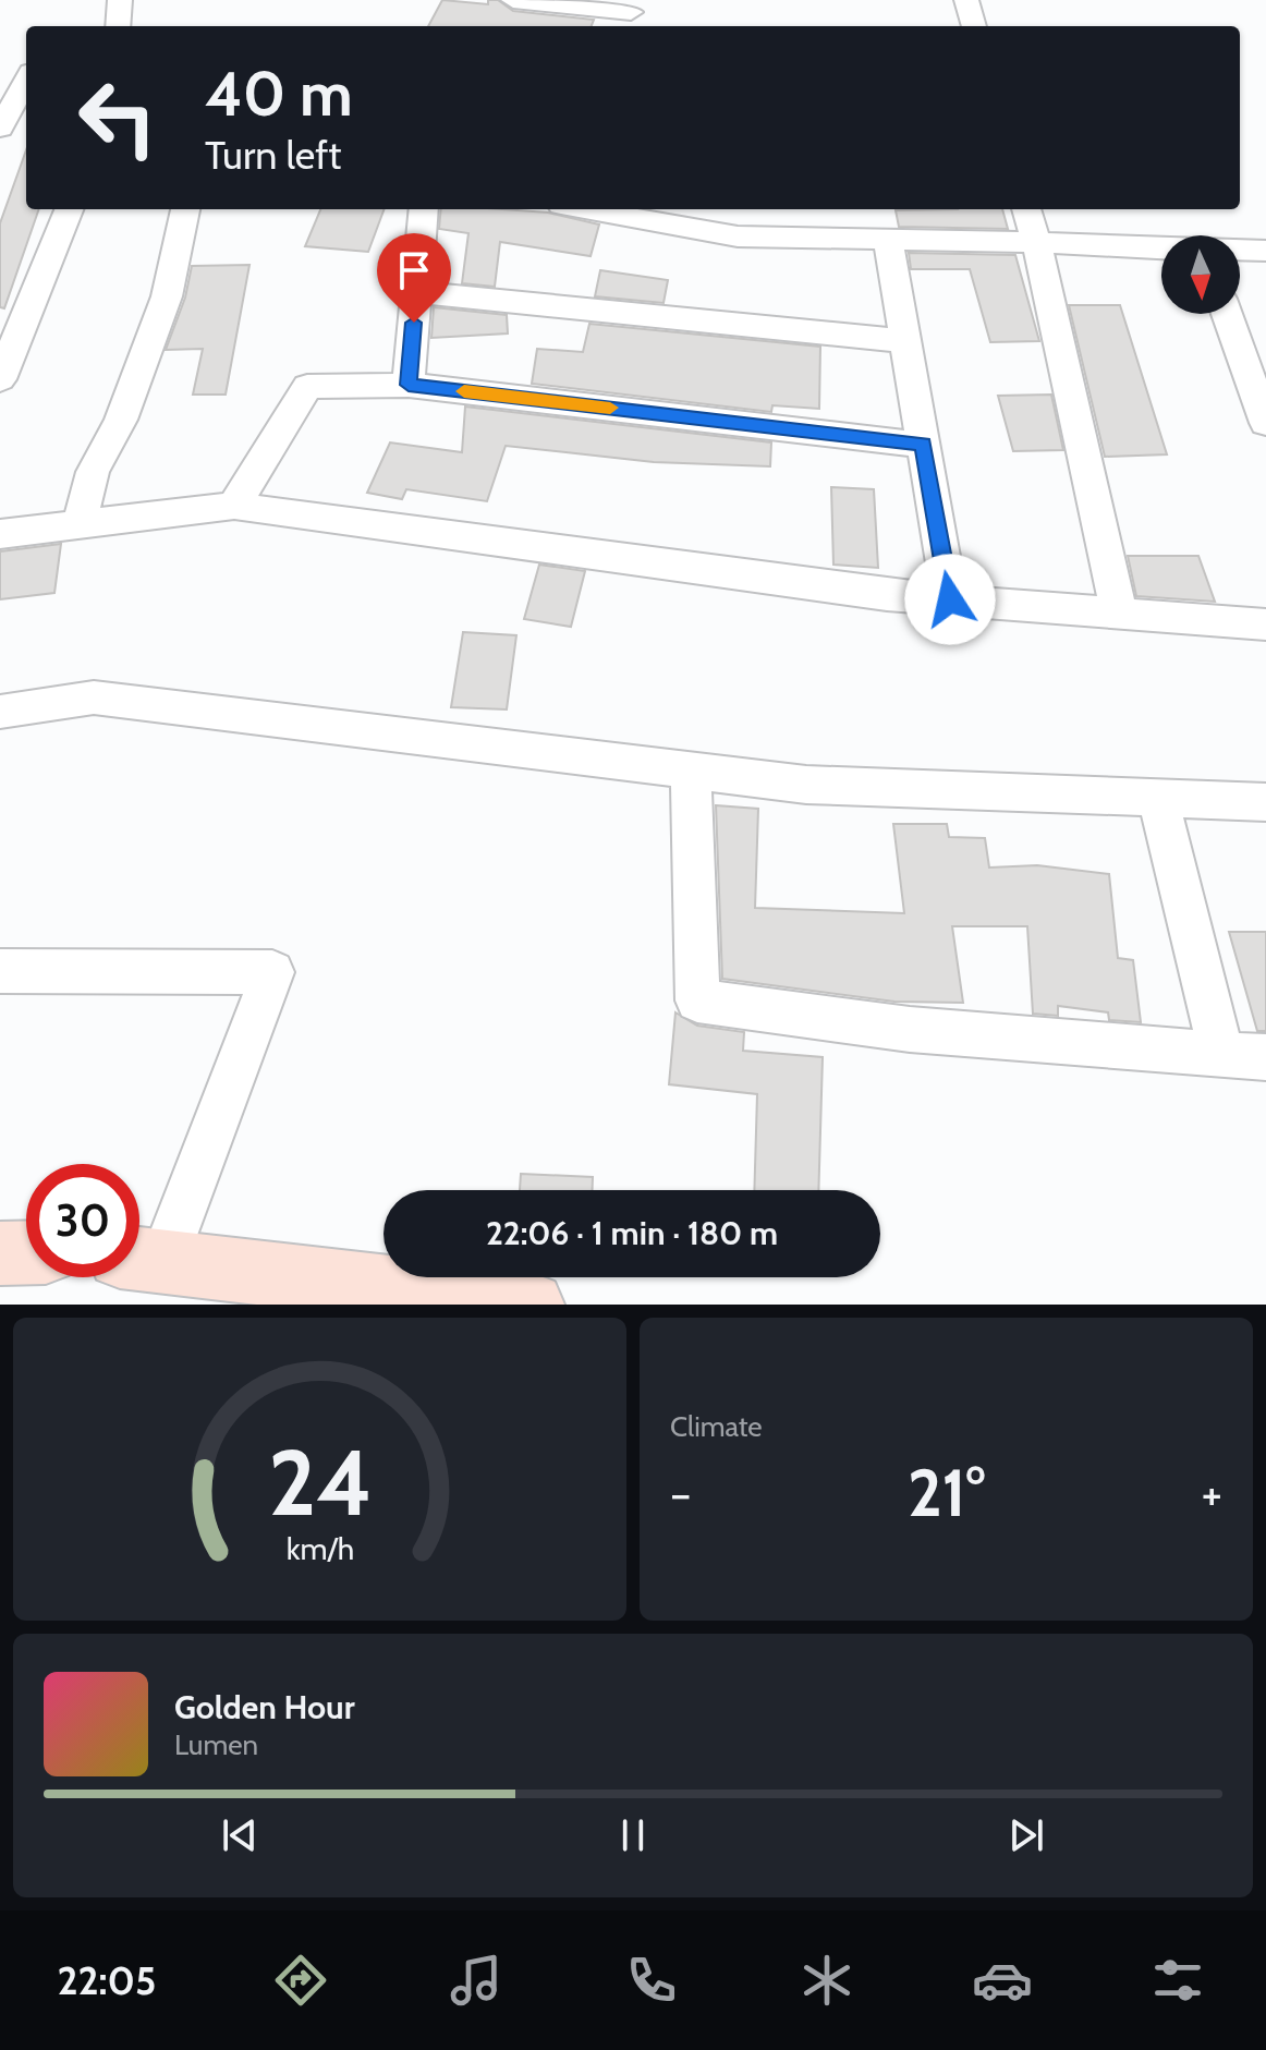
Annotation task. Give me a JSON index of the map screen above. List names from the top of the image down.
{
  "north": "bottom",
  "page": {
    "turn": ["40 m", "Turn left"],
    "limit": "30",
    "trip": "22:06 · 1 min · 180 m",
    "tile": "Climate",
    "heat": ["−", "21°", "+"],
    "song": ["Golden Hour", "Lumen"],
    "tabs": "22:05",
    "gauge": ["24", "km/h"]
  }
}
